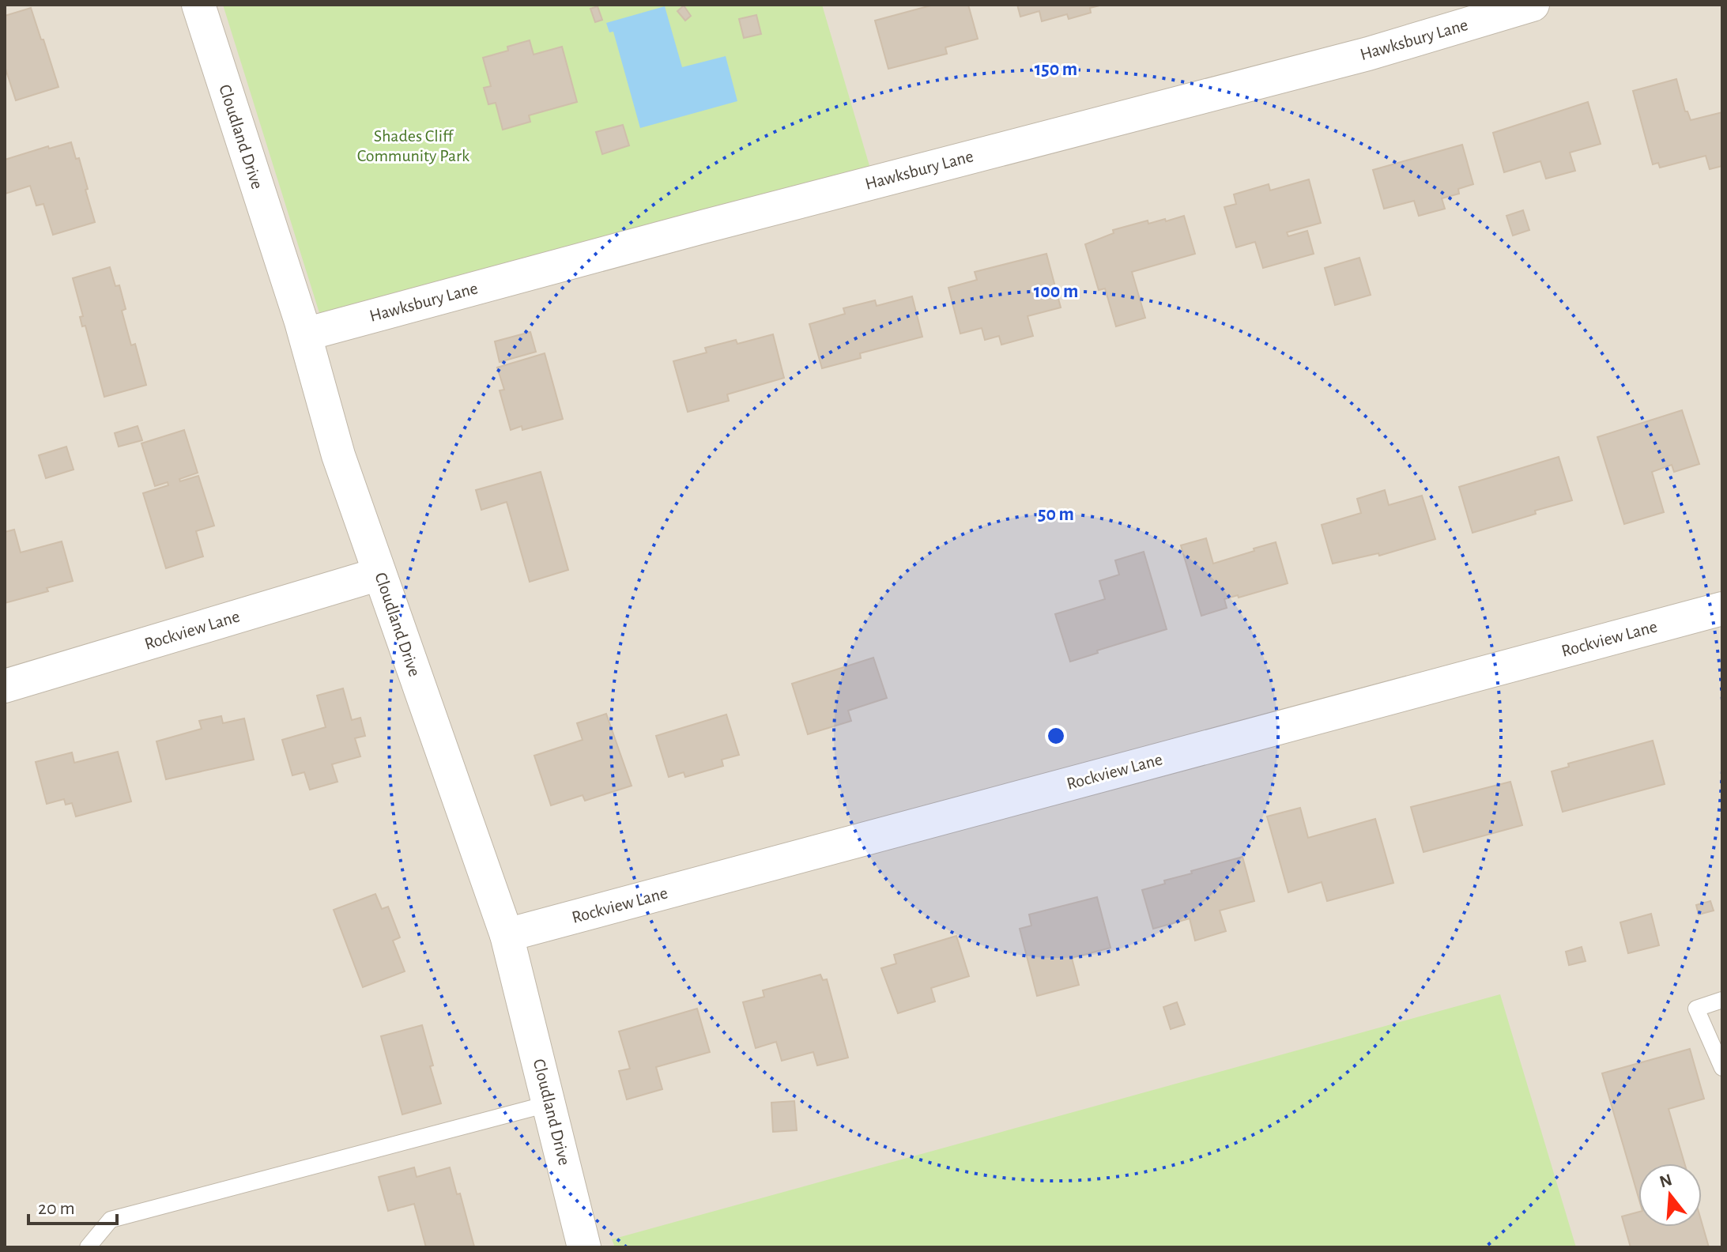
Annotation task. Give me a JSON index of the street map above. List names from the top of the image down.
{
  "streets": {
    "street": ["Hawksbury Lane", "Cloudland Drive", "Rockview Lane"]
  },
  "crossings": [
    ["Hawksbury Lane", "Cloudland Drive"],
    ["Cloudland Drive", "Rockview Lane"]
  ],
  "parks": ["Shades Cliff Community Park"],
  "scale_bar": "20 m",
  "north": "top",
  "rings": ["150 m", "100 m", "50 m"]
}
